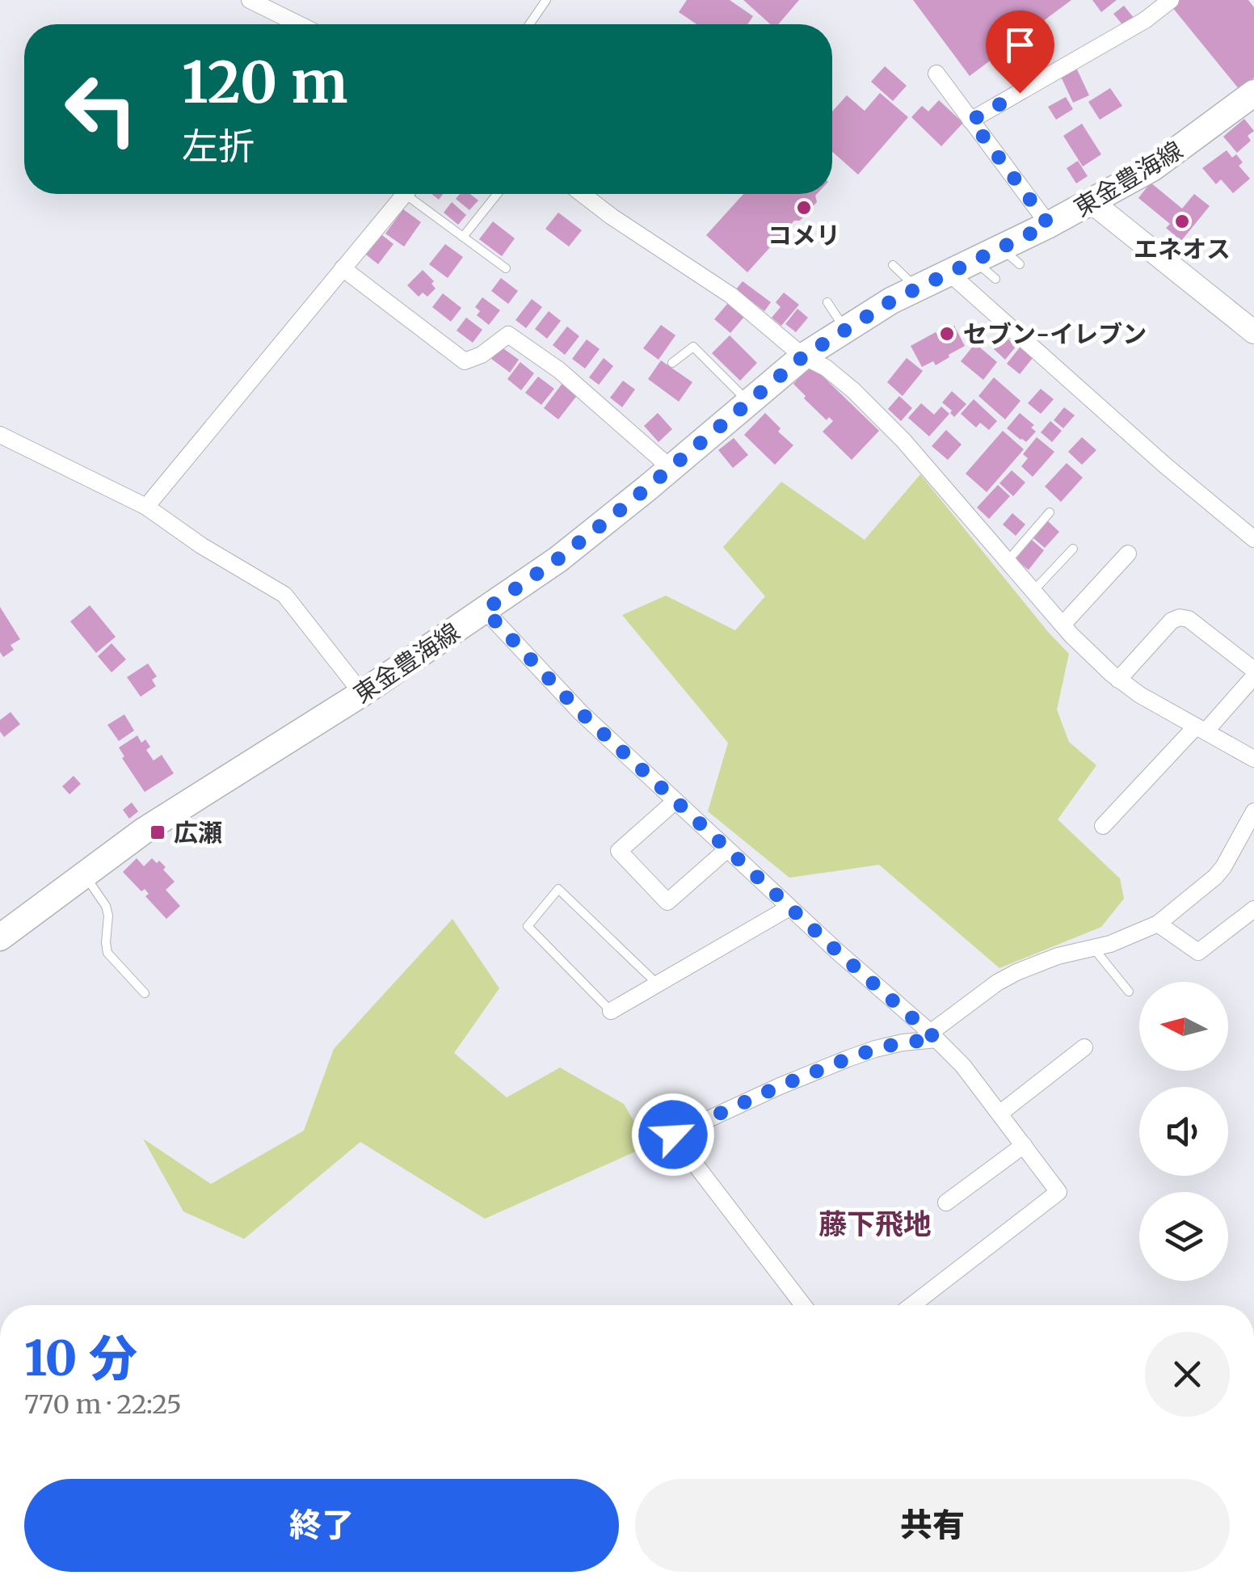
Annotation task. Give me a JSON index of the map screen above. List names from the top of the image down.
{
  "streets": {
    "main road": ["東金豊海線"]
  },
  "districts": ["藤下飛地"],
  "places": {
    "other": ["コメリ", "エネオス", "セブン-イレブン"],
    "transit": ["広瀬"]
  },
  "north": "left",
  "page": {
    "turn": ["120 m", "左折"],
    "heading": ["10 分", "770 m · 22:25"],
    "buttons": ["終了", "共有"]
  }
}
